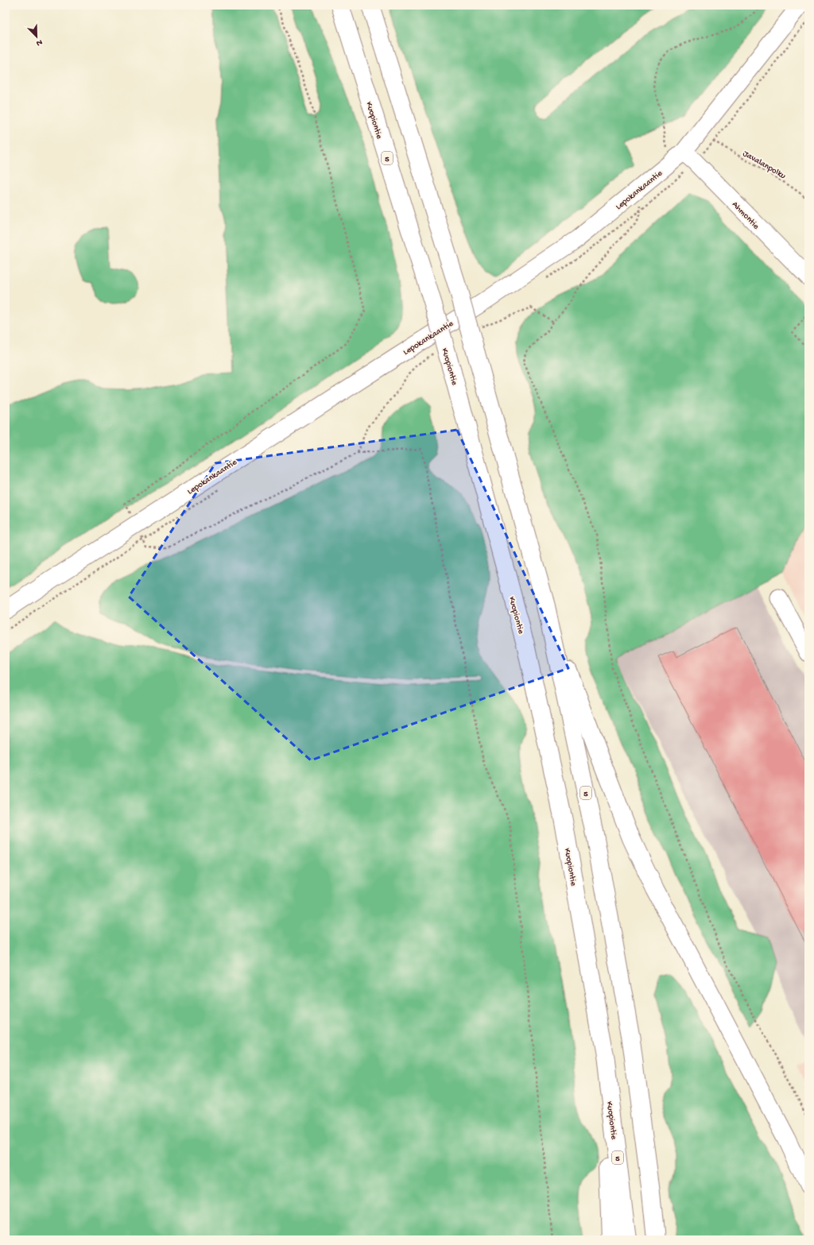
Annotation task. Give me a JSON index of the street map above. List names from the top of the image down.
{
  "streets": {
    "highway": ["Kuopiontie", "5"],
    "street": ["Lepokankaantie", "Ahmontie"],
    "path": ["Javalanpolku"]
  },
  "crossings": [
    ["Lepokankaantie", "Ahmontie"]
  ],
  "north": "bottom right"
}
